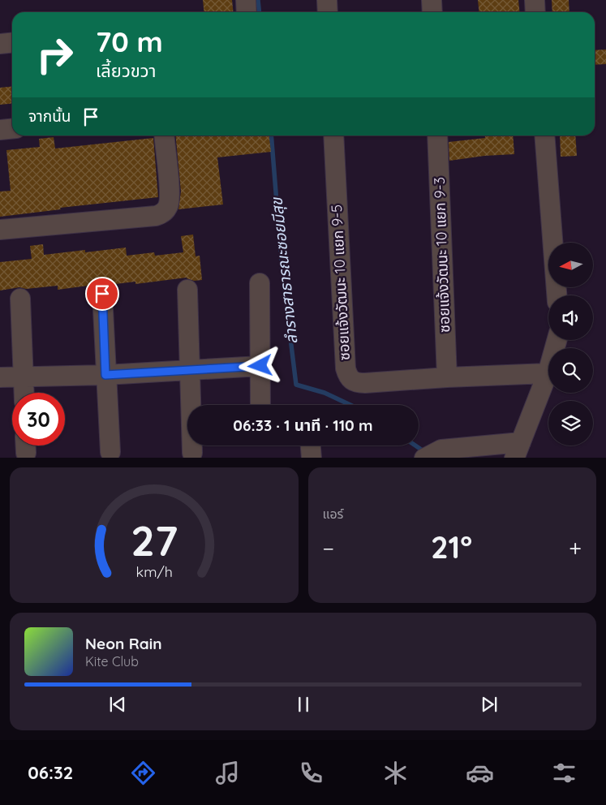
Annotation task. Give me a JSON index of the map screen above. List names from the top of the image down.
{
  "streets": {
    "street": ["ซอยแจ้งวัฒนะ 10 แยก 9-3", "ซอยแจ้งวัฒนะ 10 แยก 9-5"]
  },
  "crossings": [
    ["ซอยแจ้งวัฒนะ 10 แยก 9-3", "ซอยแจ้งวัฒนะ 10 แยก 9-5"]
  ],
  "water": ["ลำรางสาธารณะซอยมีสุข"],
  "north": "left",
  "page": {
    "turn": ["70 m", "เลี้ยวขวา"],
    "then": "จากนั้น",
    "limit": "30",
    "trip": "06:33 · 1 นาที · 110 m",
    "tile": "แอร์",
    "heat": ["−", "21°", "+"],
    "song": ["Neon Rain", "Kite Club"],
    "tabs": "06:32",
    "gauge": ["27", "km/h"]
  }
}
